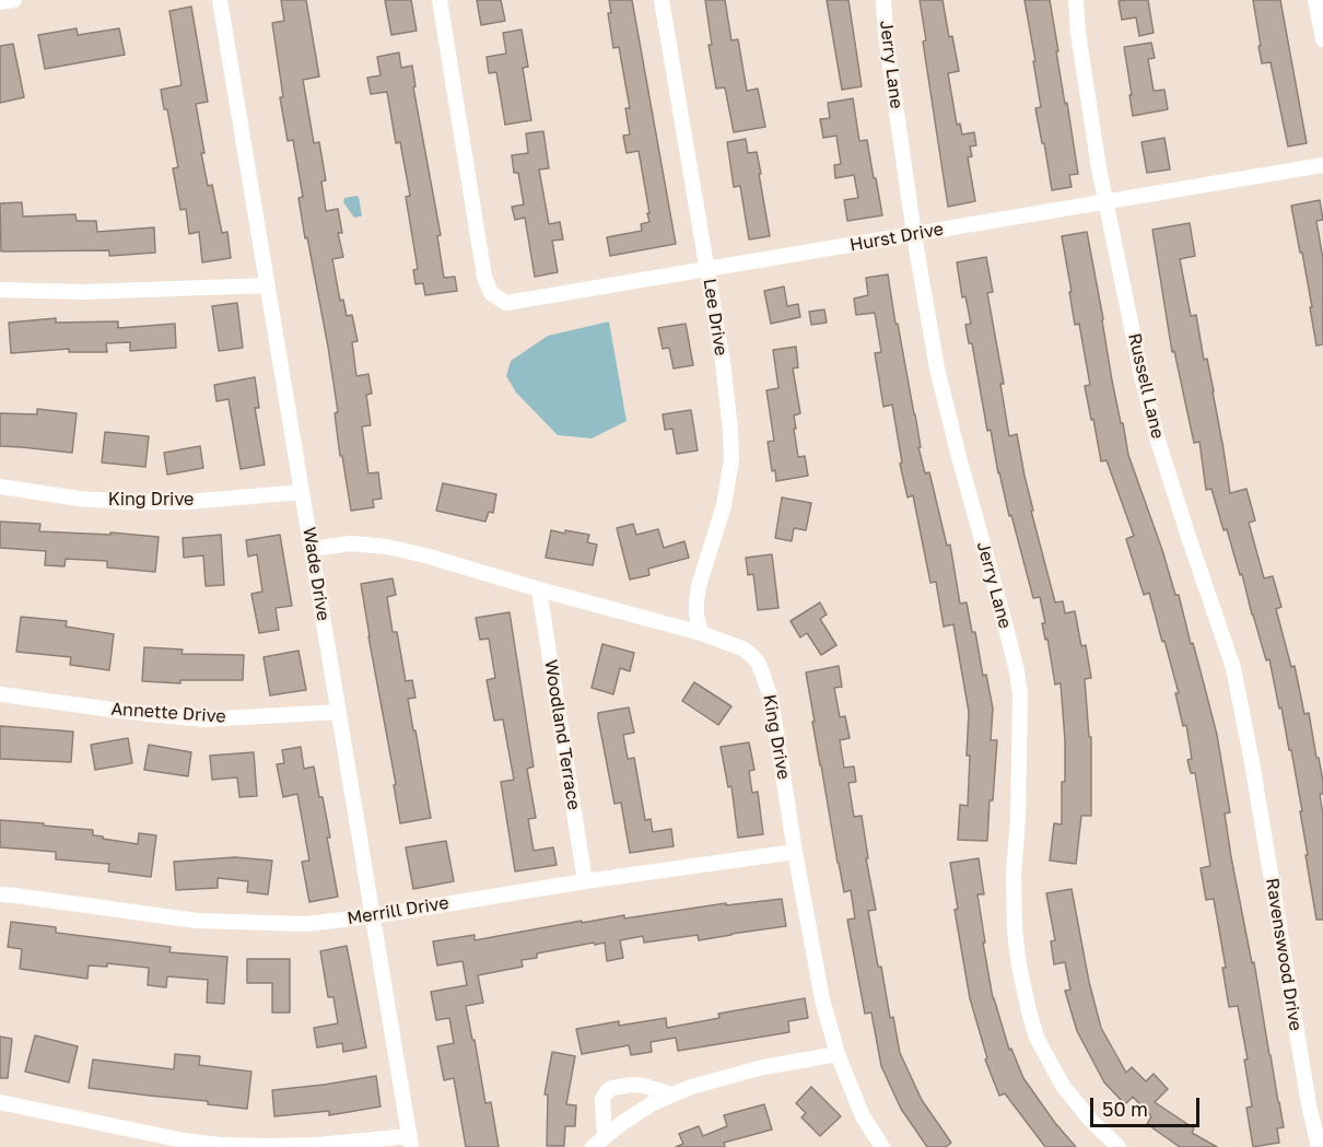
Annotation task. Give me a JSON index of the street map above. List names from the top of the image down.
{
  "streets": {
    "street": [
      "Jerry Lane",
      "Hurst Drive",
      "Lee Drive",
      "Russell Lane",
      "King Drive",
      "Wade Drive",
      "Annette Drive",
      "Woodland Terrace",
      "Merrill Drive",
      "Ravenswood Drive"
    ]
  },
  "crossings": [
    ["Jerry Lane", "Hurst Drive"],
    ["Hurst Drive", "Lee Drive"],
    ["Hurst Drive", "Russell Lane"],
    ["Lee Drive", "King Drive"],
    ["Russell Lane", "Ravenswood Drive"],
    ["King Drive", "Wade Drive"],
    ["King Drive", "Woodland Terrace"],
    ["King Drive", "Merrill Drive"],
    ["Wade Drive", "Annette Drive"],
    ["Wade Drive", "Merrill Drive"],
    ["Woodland Terrace", "Merrill Drive"]
  ],
  "scale_bar": "50 m"
}
